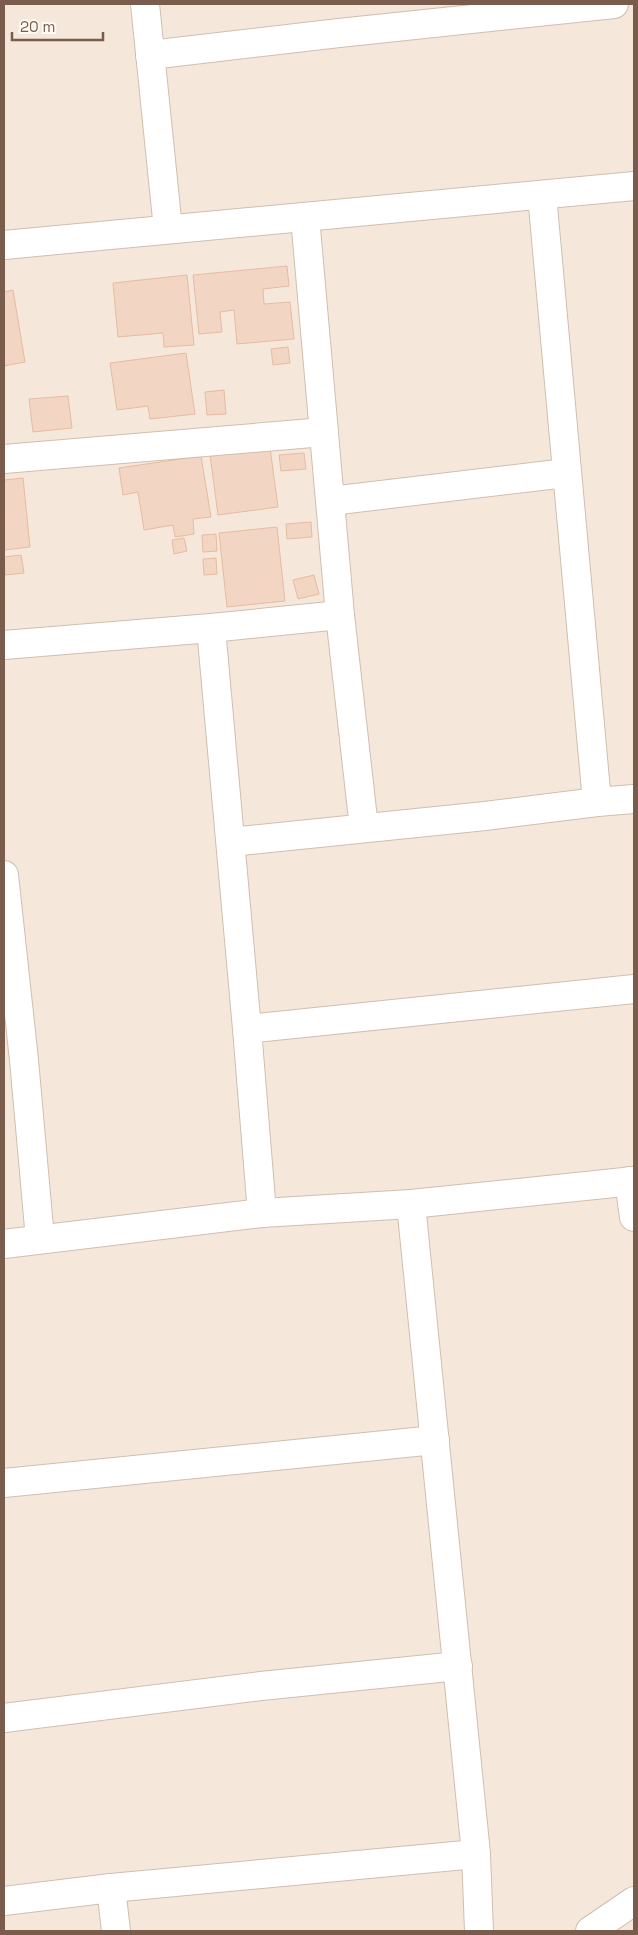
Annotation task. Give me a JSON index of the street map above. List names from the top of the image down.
{
  "scale_bar": "20 m"
}
